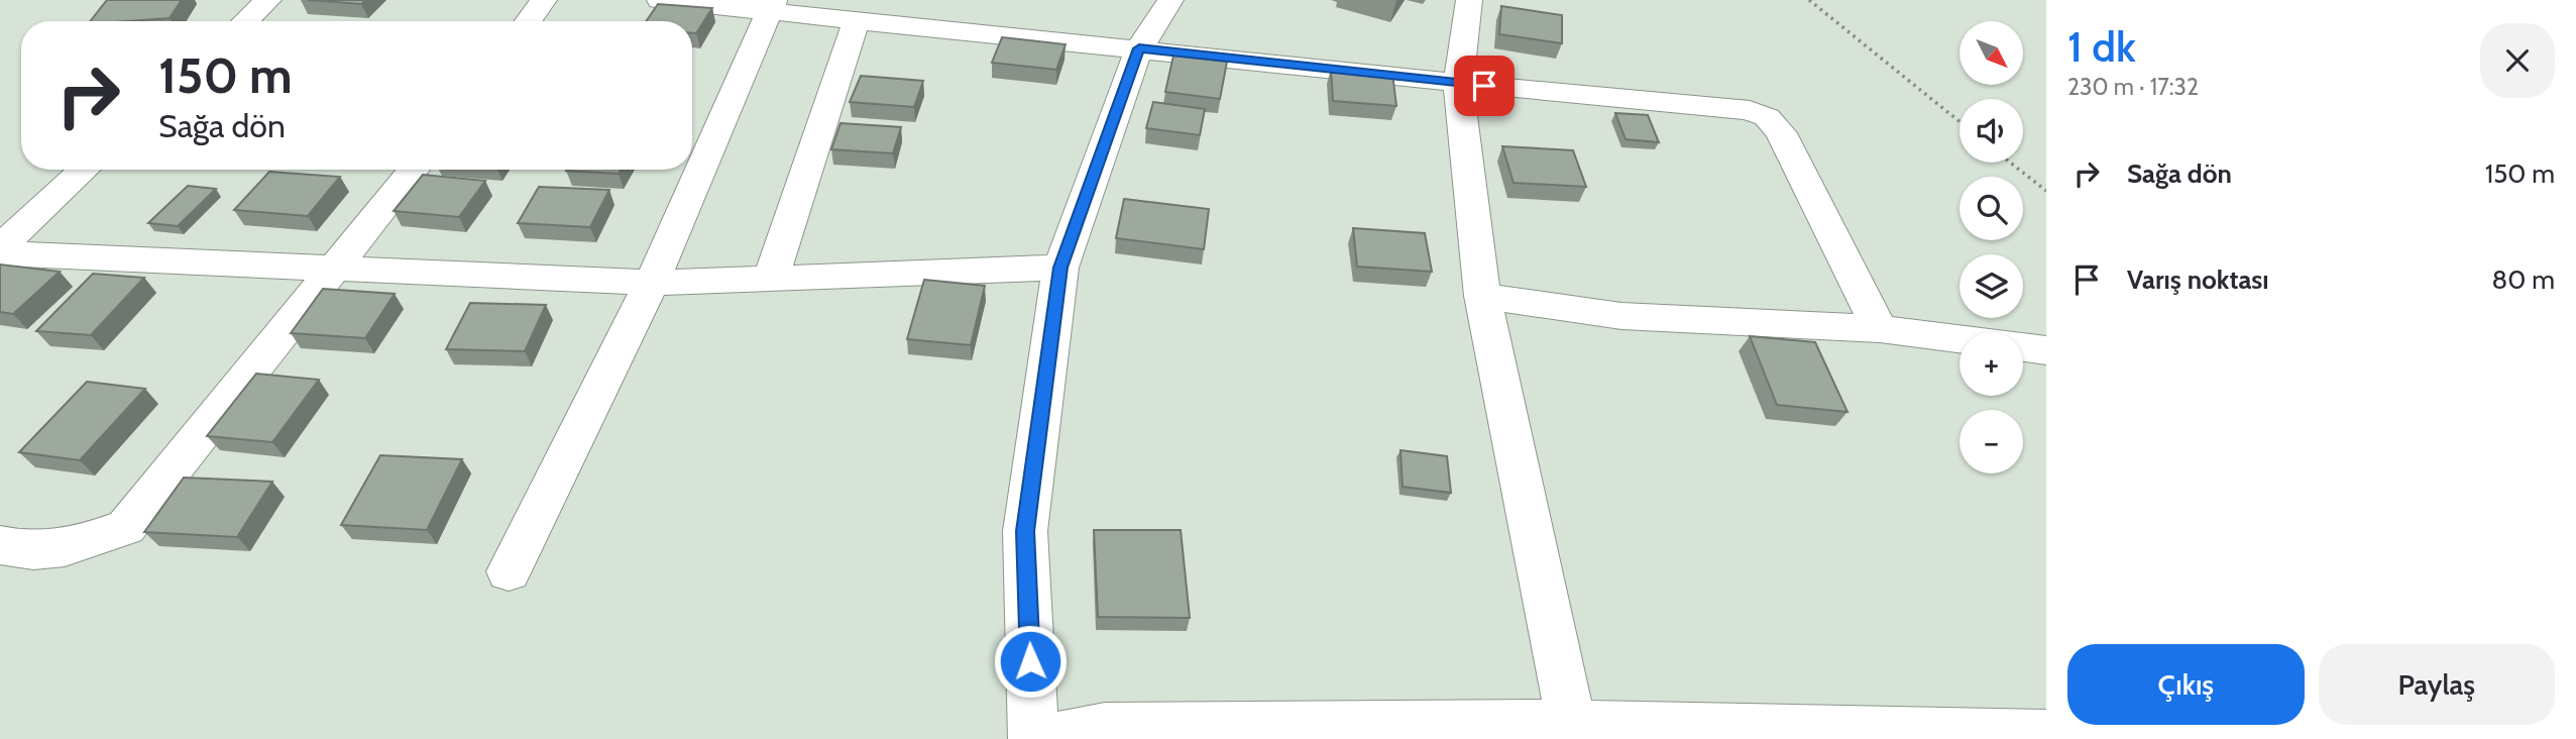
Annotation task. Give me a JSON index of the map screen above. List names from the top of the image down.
{
  "north": "bottom right",
  "page": {
    "heading": ["1 dk", "230 m · 17:32"],
    "map_buttons": ["+", "−"],
    "turn": ["150 m", "Sağa dön"],
    "list": [
      {
        "name": "Sağa dön",
        "value": "150 m"
      },
      {
        "name": "Varış noktası",
        "value": "80 m"
      }
    ],
    "buttons": ["Çıkış", "Paylaş"]
  }
}
